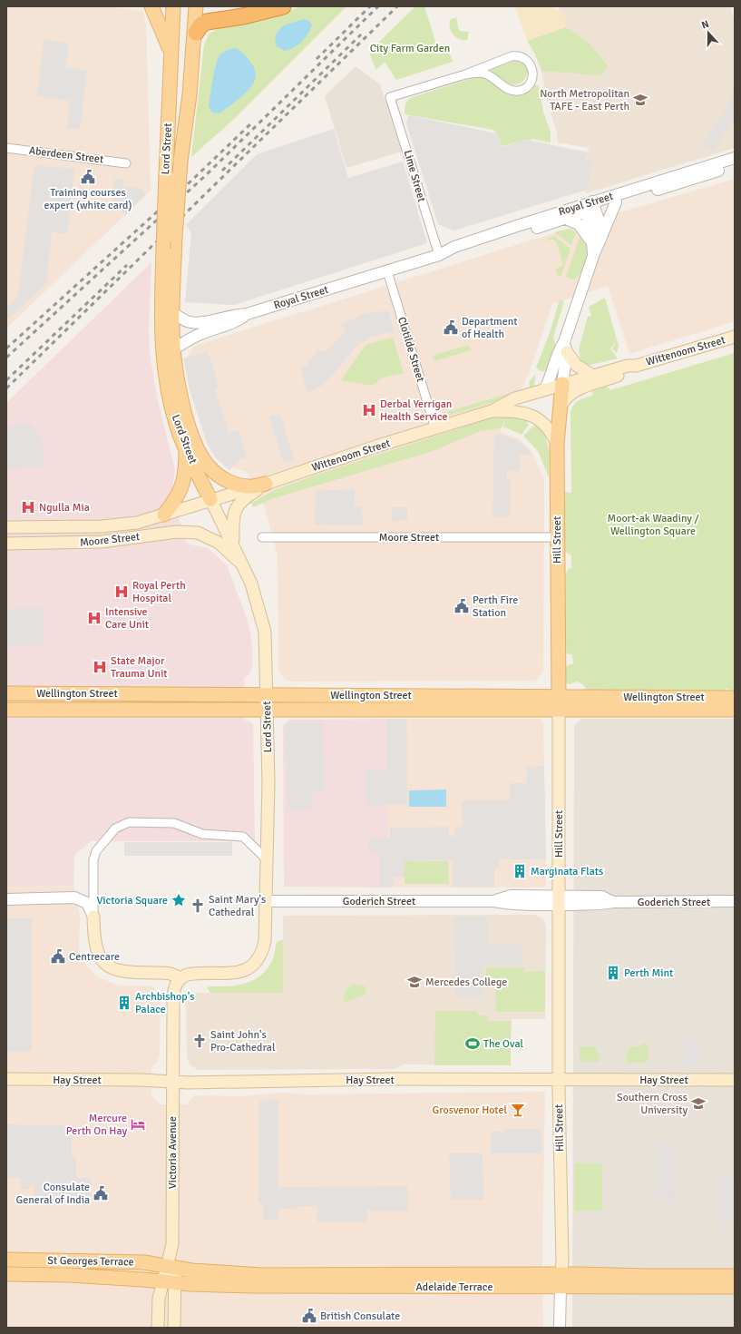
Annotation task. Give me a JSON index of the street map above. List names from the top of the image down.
{
  "streets": {
    "main road": [
      "Lord Street",
      "Wittenoom Street",
      "Moore Street",
      "Hill Street",
      "Wellington Street",
      "Hay Street",
      "Victoria Avenue",
      "St Georges Terrace",
      "Adelaide Terrace"
    ],
    "street": [
      "Aberdeen Street",
      "Lime Street",
      "Royal Street",
      "Clotilde Street",
      "Goderich Street"
    ]
  },
  "crossings": [
    ["Lord Street", "Royal Street"],
    ["Lord Street", "Wittenoom Street"],
    ["Lord Street", "Moore Street"],
    ["Lord Street", "Wellington Street"],
    ["Lime Street", "Royal Street"],
    ["Royal Street", "Clotilde Street"],
    ["Royal Street", "Hill Street"],
    ["Clotilde Street", "Wittenoom Street"],
    ["Wittenoom Street", "Moore Street"],
    ["Wittenoom Street", "Hill Street"],
    ["Moore Street", "Hill Street"],
    ["Hill Street", "Wellington Street"],
    ["Hill Street", "Goderich Street"],
    ["Hill Street", "Hay Street"],
    ["Hill Street", "Adelaide Terrace"],
    ["Hay Street", "Victoria Avenue"],
    ["Victoria Avenue", "St Georges Terrace"],
    ["Victoria Avenue", "Adelaide Terrace"],
    ["St Georges Terrace", "Adelaide Terrace"]
  ],
  "parks": ["City Farm Garden", "Moort-ak Waadiny / Wellington Square"],
  "places": {
    "school or university": ["North Metropolitan TAFE - East Perth", "Mercedes College", "Southern Cross University"],
    "public building": [
      "Training courses expert (white card)",
      "Department of Health",
      "Perth Fire Station",
      "Centrecare",
      "Consulate General of India",
      "British Consulate"
    ],
    "hospital": [
      "Derbal Yerrigan Health Service",
      "Ngulla Mia",
      "Royal Perth Hospital",
      "Intensive Care Unit",
      "State Major Trauma Unit"
    ],
    "building": ["Marginata Flats", "Perth Mint", "Archbishop's Palace"],
    "place": ["Victoria Square"],
    "church": ["Saint Mary's Cathedral", "Saint John's Pro-Cathedral"],
    "sports": ["The Oval"],
    "bar": ["Grosvenor Hotel"],
    "hotel": ["Mercure Perth On Hay"]
  },
  "north": "top"
}
